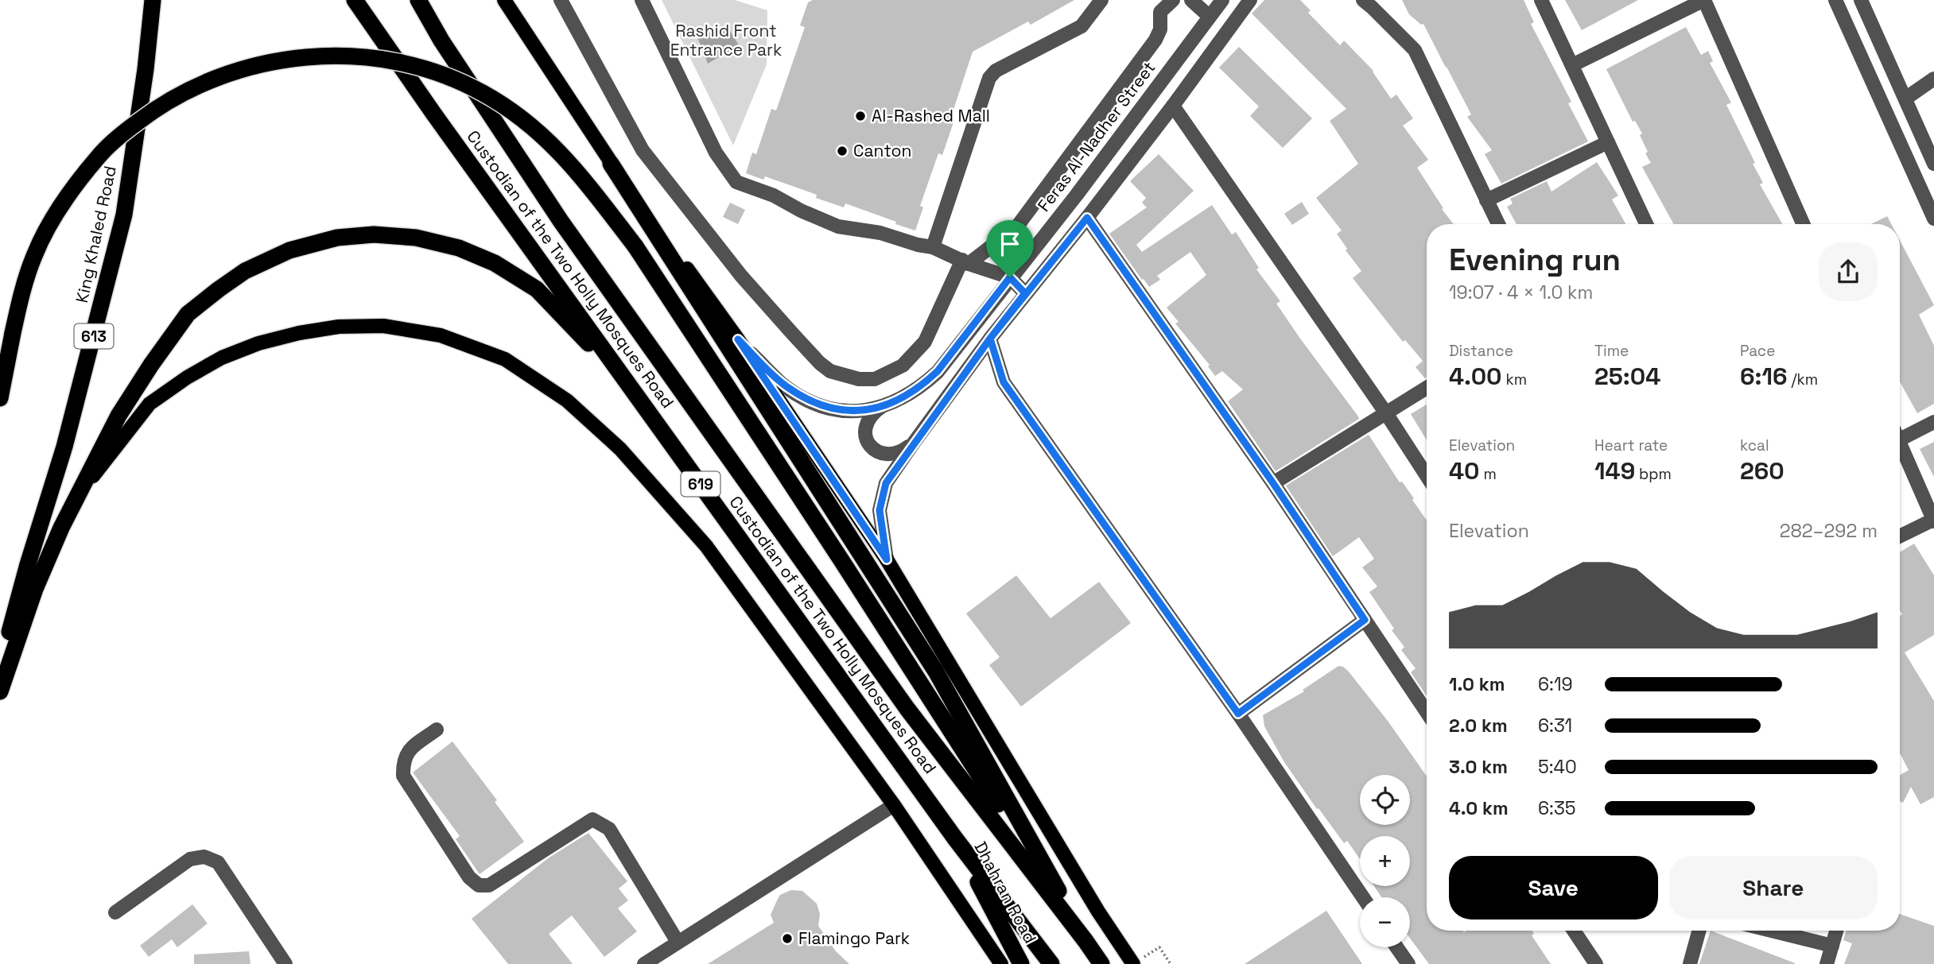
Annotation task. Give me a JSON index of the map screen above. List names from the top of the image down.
{
  "streets": {
    "highway": [
      "King Khaled Road",
      "Custodian of the Two Holly Mosques Road",
      "613",
      "619",
      "Dhahran Road"
    ],
    "street": ["Feras Al-Nadher Street"]
  },
  "crossings": [
    ["Custodian of the Two Holly Mosques Road", "Dhahran Road"]
  ],
  "parks": ["Rashid Front Entrance Park"],
  "places": ["Al-Rashed Mall", "Canton", "Flamingo Park"],
  "page": {
    "heading": ["Evening run", "19:07 · 4 × 1.0 km"],
    "stats": [
      ["Distance", "4.00 km"],
      ["Time", "25:04"],
      ["Pace", "6:16 /km"],
      ["Elevation", "40 m"],
      ["Heart rate", "149 bpm"],
      ["kcal", "260"]
    ],
    "chart": ["Elevation", "282–292 m"],
    "list": [
      {
        "name": "1.0 km",
        "note": "6:19"
      },
      {
        "name": "2.0 km",
        "note": "6:31"
      },
      {
        "name": "3.0 km",
        "note": "5:40"
      },
      {
        "name": "4.0 km",
        "note": "6:35"
      }
    ],
    "map_buttons": ["+", "−"],
    "buttons": ["Save", "Share"]
  }
}
